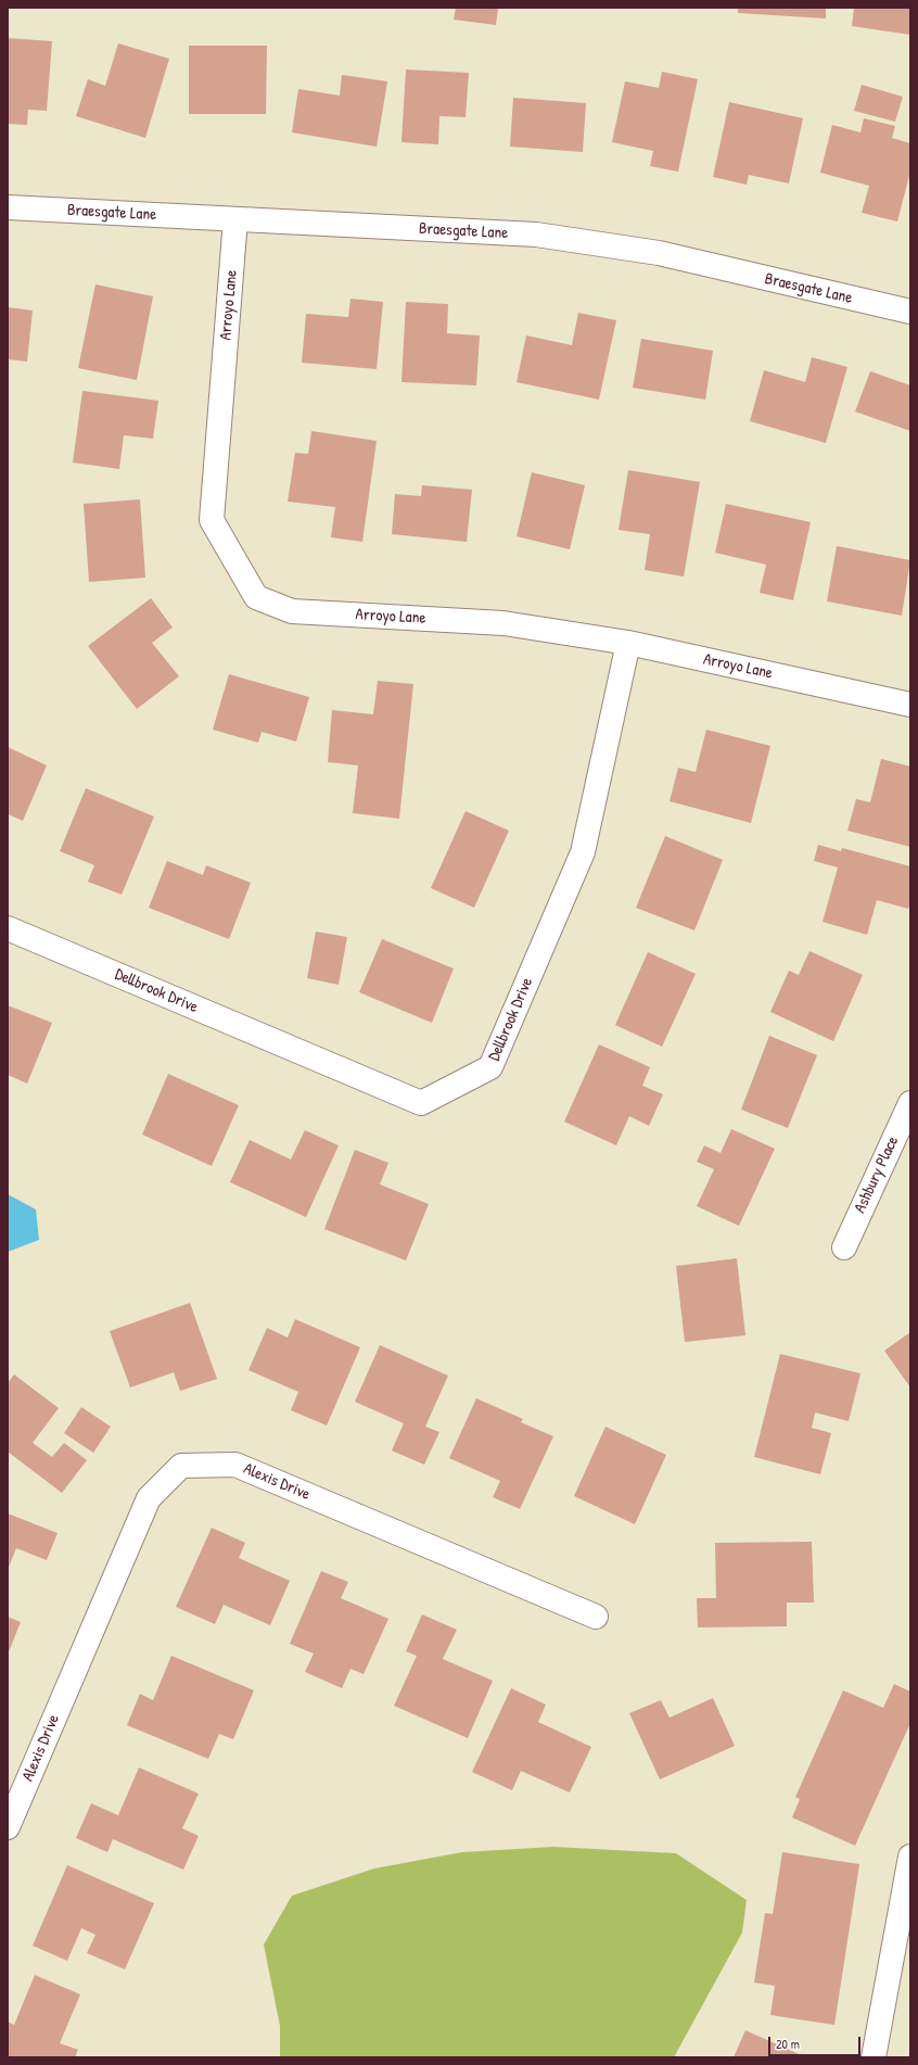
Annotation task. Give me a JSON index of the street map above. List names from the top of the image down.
{
  "streets": {
    "street": [
      "Braesgate Lane",
      "Arroyo Lane",
      "Dellbrook Drive",
      "Ashbury Place",
      "Alexis Drive"
    ]
  },
  "crossings": [
    ["Braesgate Lane", "Arroyo Lane"],
    ["Arroyo Lane", "Dellbrook Drive"]
  ],
  "scale_bar": "20 m"
}
